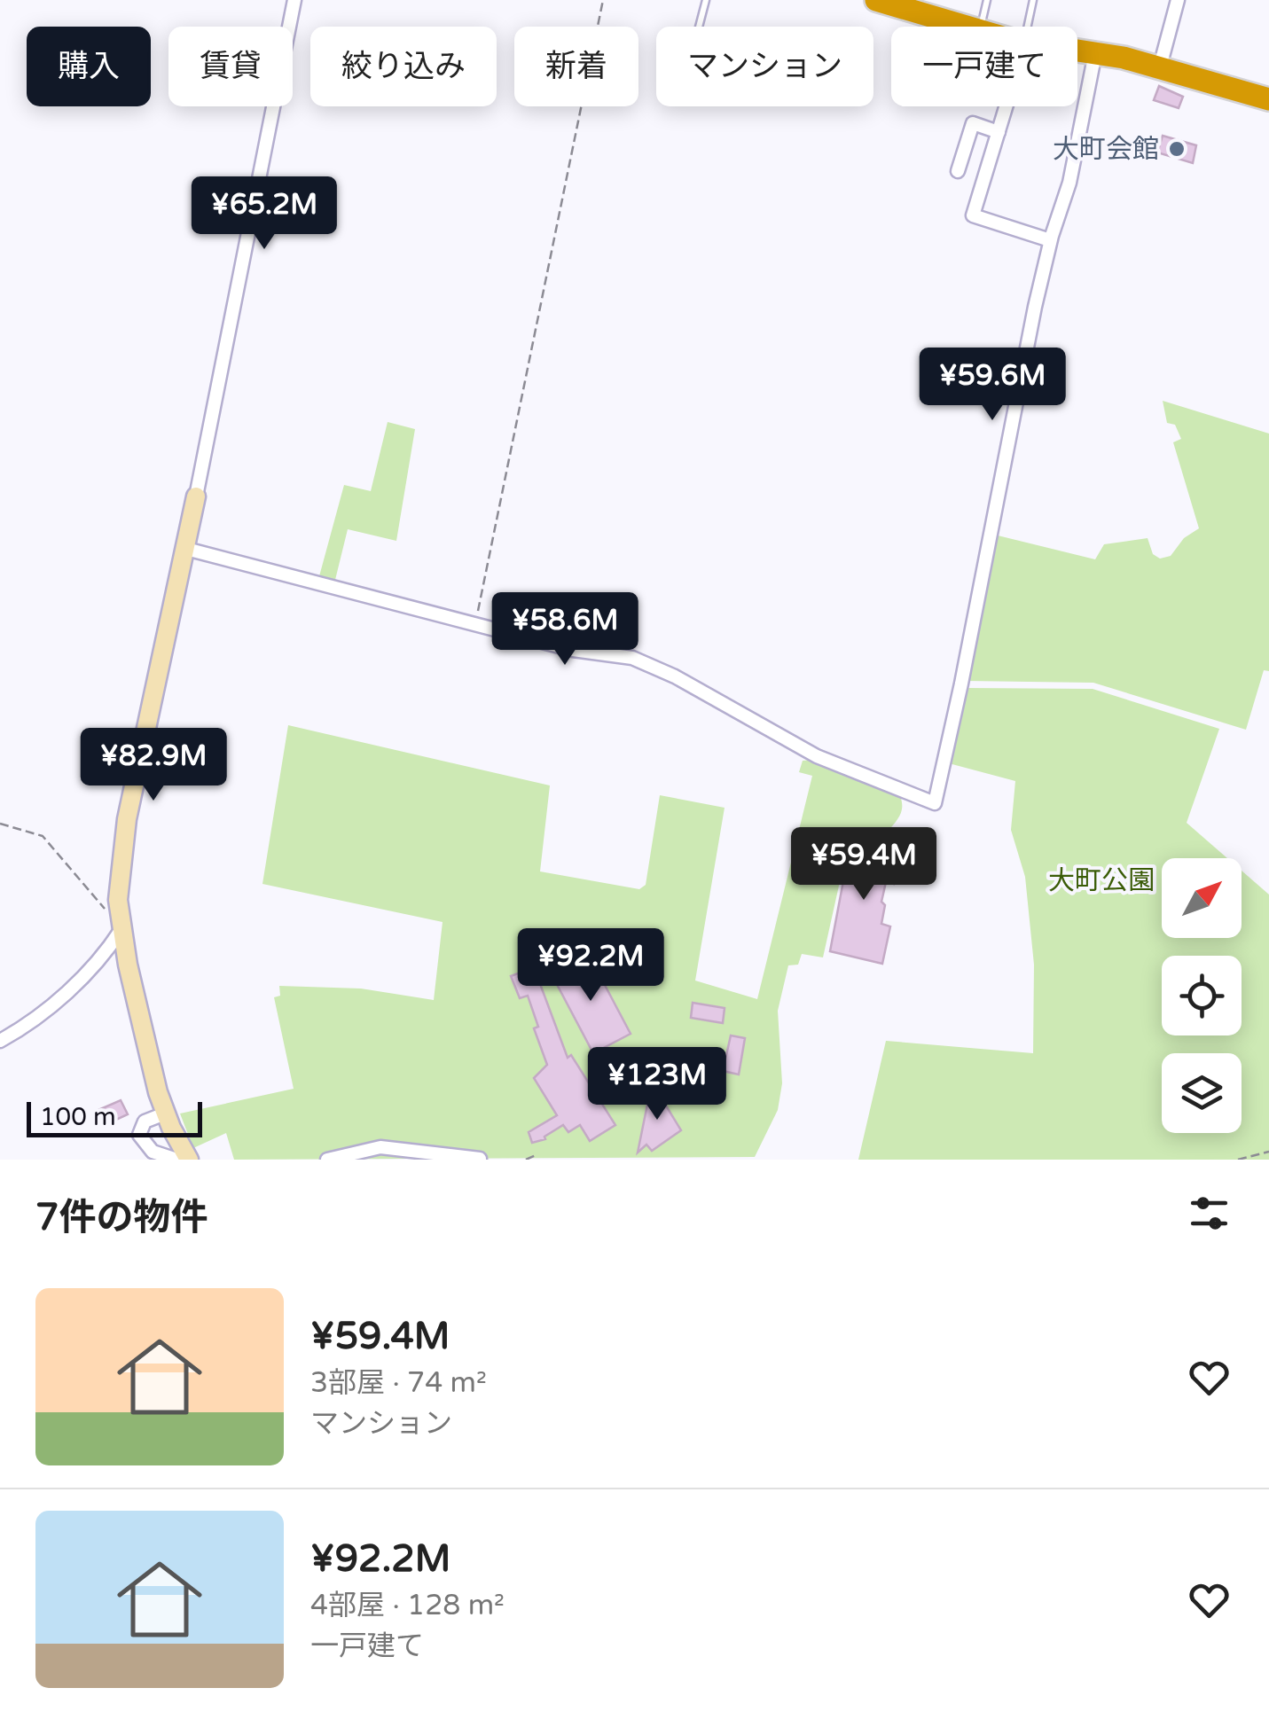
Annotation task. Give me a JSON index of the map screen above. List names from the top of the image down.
{
  "parks": ["大町公園"],
  "places": ["大町会館"],
  "scale_bar": "100 m",
  "north": "top right",
  "page": {
    "chip": [
      "購入",
      "賃貸",
      "絞り込み",
      "新着",
      "マンション",
      "一戸建て"
    ],
    "price": [
      "¥65.2M",
      "¥59.6M",
      "¥58.6M",
      "¥82.9M",
      "¥59.4M",
      "¥92.2M",
      "¥123M"
    ],
    "scale": "100 m",
    "heading": "7件の物件",
    "list": [
      {
        "name": "¥59.4M",
        "note": "3部屋 · 74 m² · マンション"
      },
      {
        "name": "¥92.2M",
        "note": "4部屋 · 128 m² · 一戸建て"
      }
    ]
  }
}
